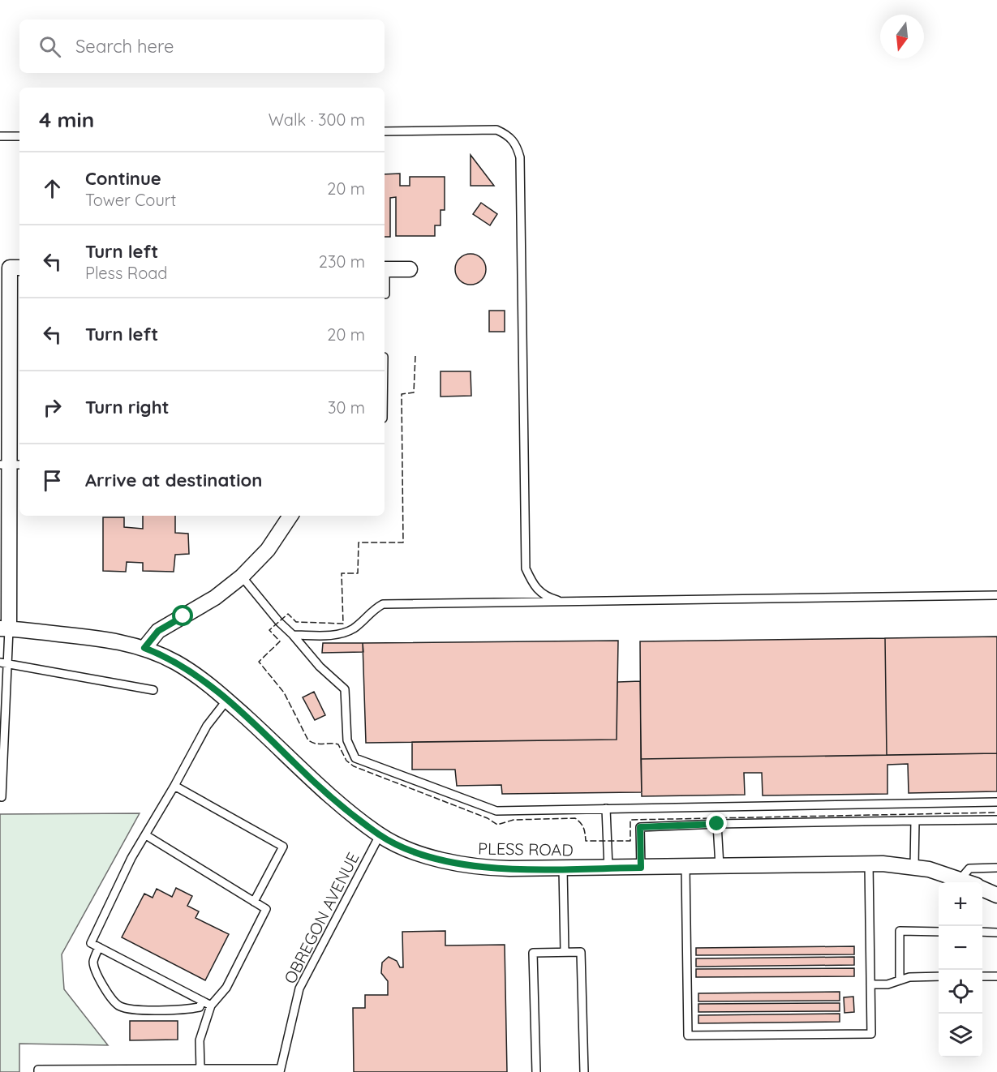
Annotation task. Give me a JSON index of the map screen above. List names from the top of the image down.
{
  "streets": {
    "street": ["PLESS ROAD"],
    "lane": ["OBREGON AVENUE"]
  },
  "crossings": [
    ["PLESS ROAD", "OBREGON AVENUE"]
  ],
  "north": "bottom",
  "page": {
    "search": "Search here",
    "heading": ["4 min", "Walk · 300 m"],
    "list": [
      ["Continue", "Tower Court", "20 m"],
      ["Turn left", "Pless Road", "230 m"],
      ["Turn left", "20 m"],
      ["Turn right", "30 m"],
      "Arrive at destination"
    ],
    "map_buttons": ["+", "−"]
  }
}
